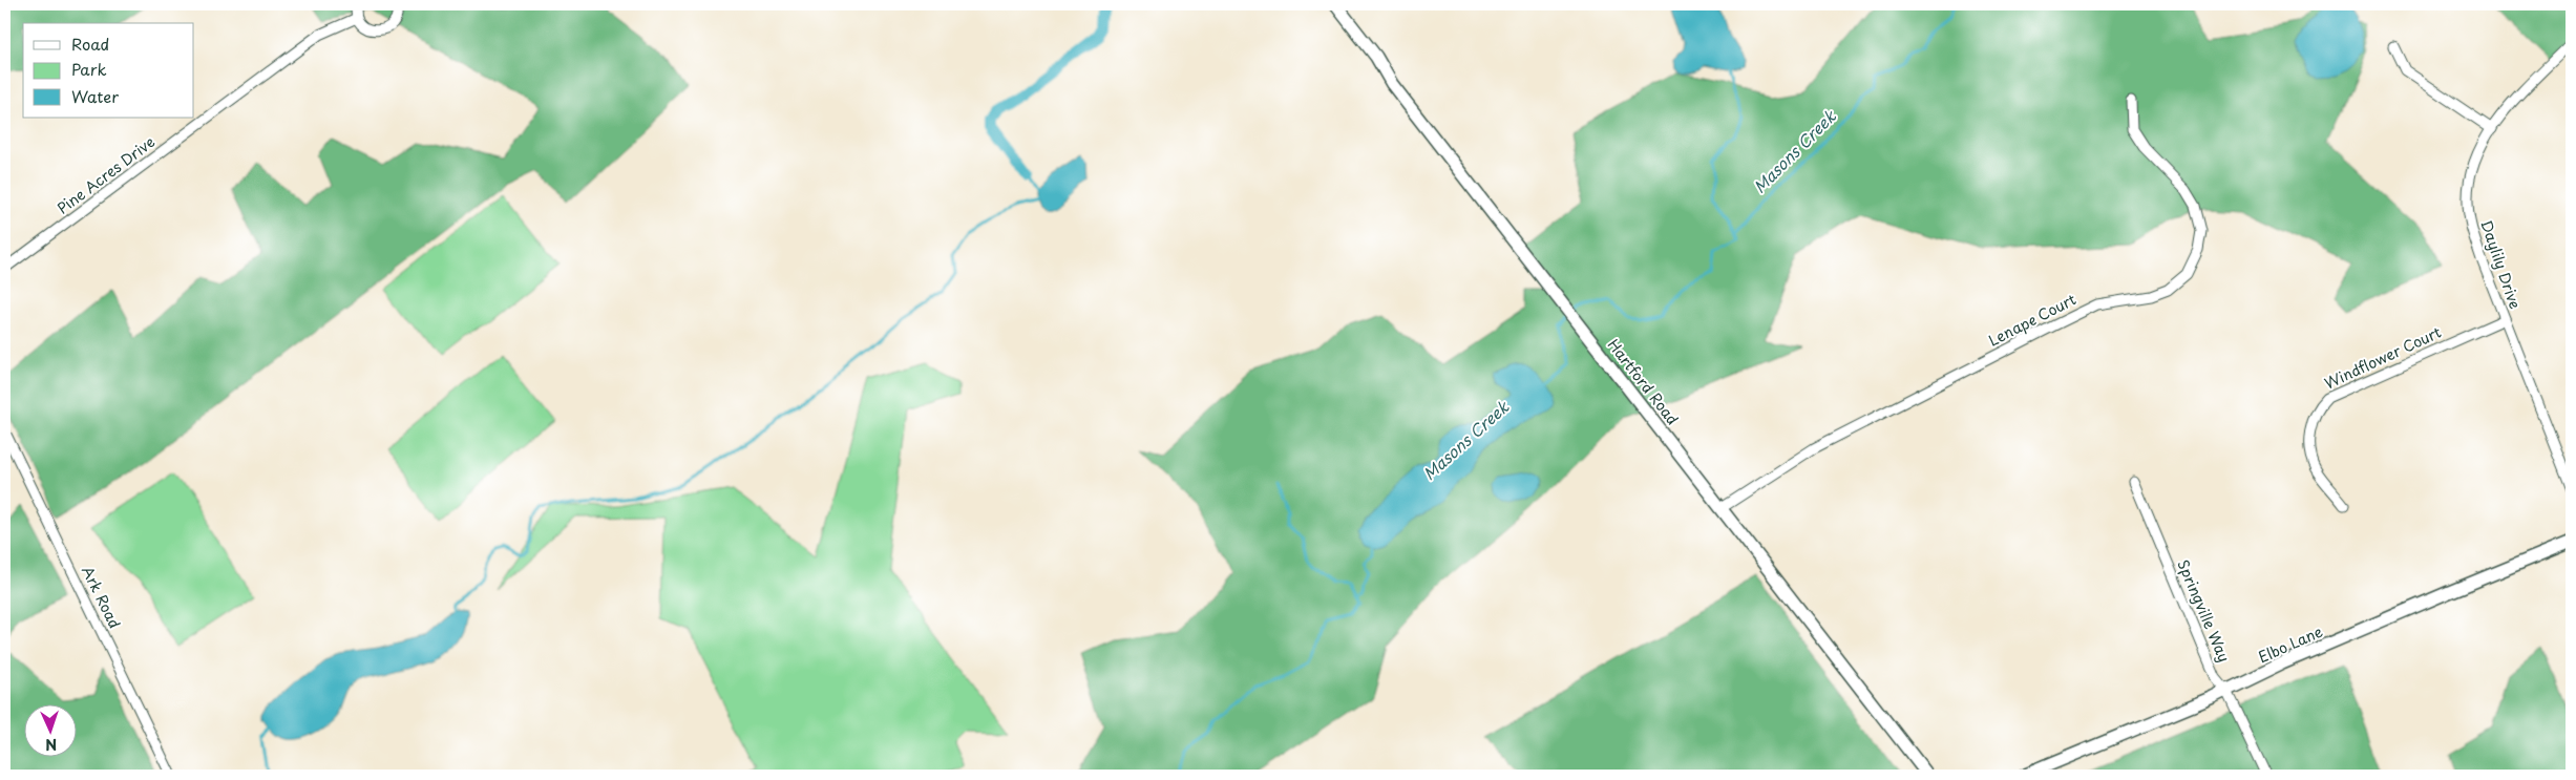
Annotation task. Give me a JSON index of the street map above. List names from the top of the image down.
{
  "streets": {
    "street": [
      "Pine Acres Drive",
      "Daylily Drive",
      "Lenape Court",
      "Windflower Court",
      "Hartford Road",
      "Ark Road",
      "Springville Way",
      "Elbo Lane"
    ]
  },
  "crossings": [
    ["Daylily Drive", "Windflower Court"],
    ["Lenape Court", "Hartford Road"],
    ["Springville Way", "Elbo Lane"]
  ],
  "water": ["Masons Creek"],
  "legend": ["Road", "Park", "Water"],
  "north": "bottom"
}
